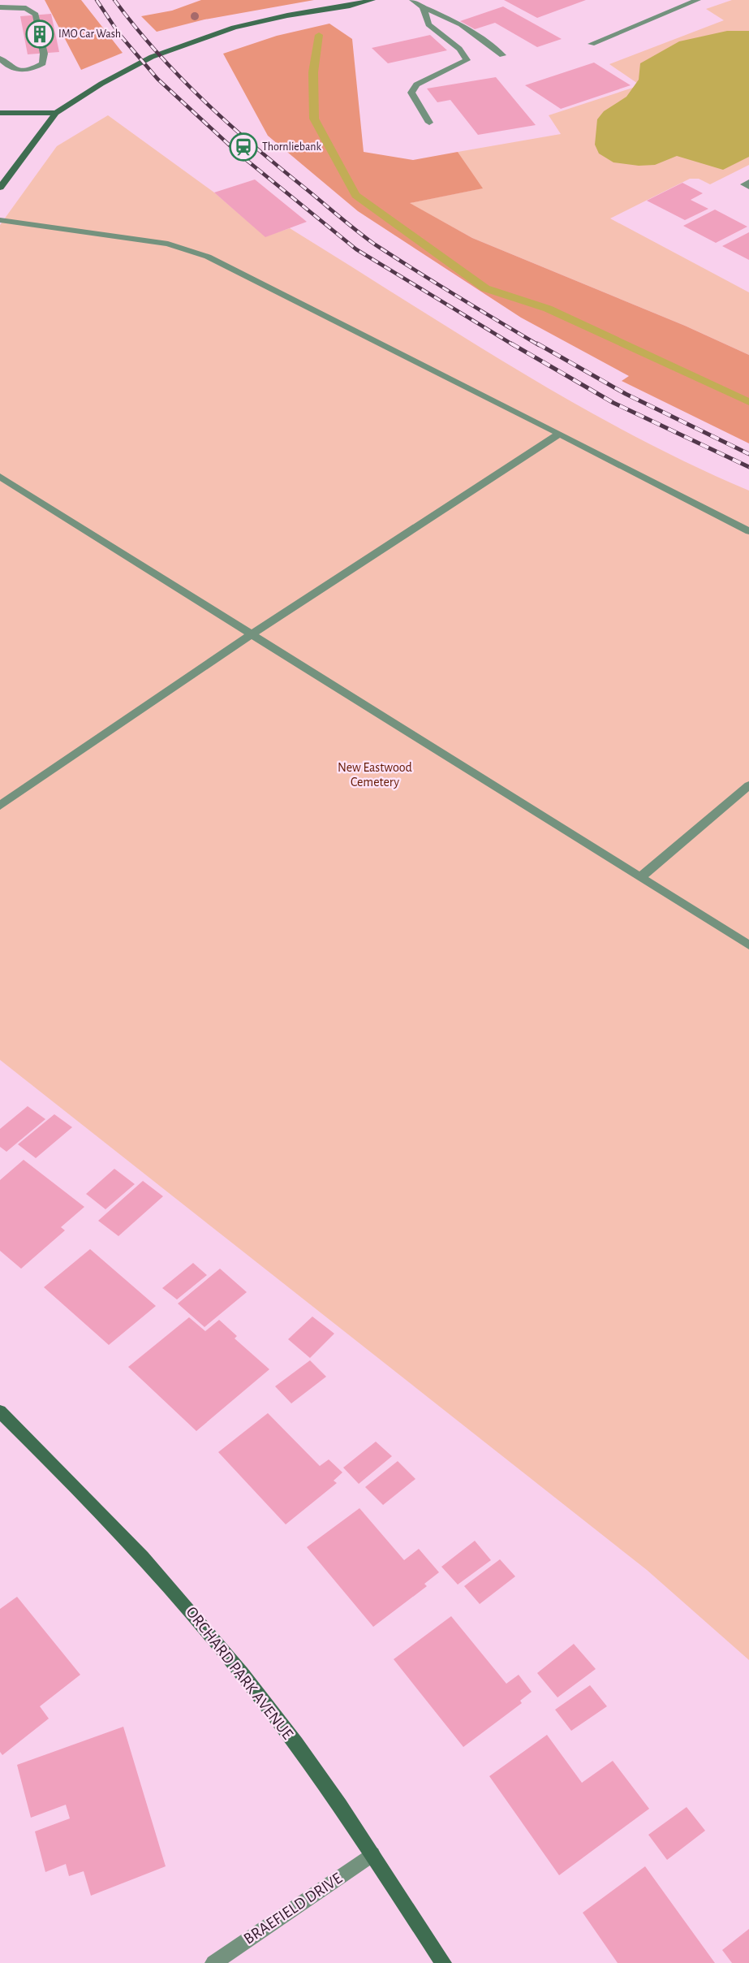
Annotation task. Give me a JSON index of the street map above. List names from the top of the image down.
{
  "streets": {
    "main road": ["ORCHARD PARK AVENUE"],
    "street": ["BRAEFIELD DRIVE"]
  },
  "crossings": [
    ["ORCHARD PARK AVENUE", "BRAEFIELD DRIVE"]
  ],
  "parks": ["New Eastwood Cemetery"],
  "places": {
    "building": ["IMO Car Wash"],
    "station": ["Thornliebank"]
  }
}
